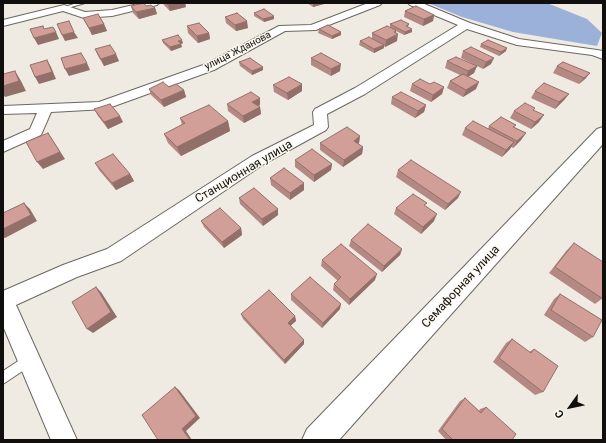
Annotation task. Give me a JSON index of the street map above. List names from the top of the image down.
{
  "streets": {
    "street": ["улица Жданова", "Станционная улица", "Семафорная улица"]
  },
  "north": "bottom left"
}
